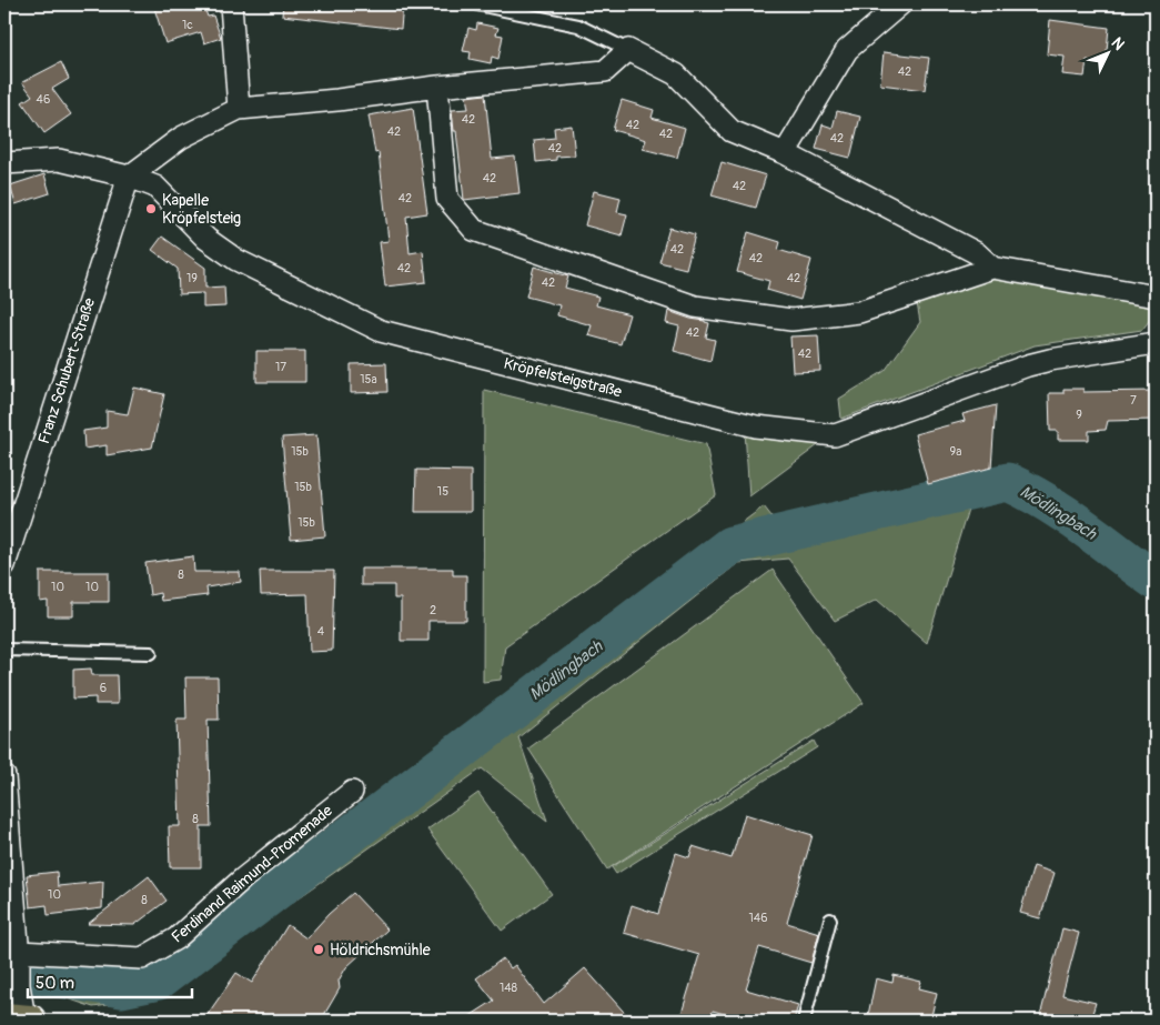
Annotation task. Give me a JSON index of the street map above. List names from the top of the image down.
{
  "streets": {
    "street": ["Franz Schubert-Straße", "Kröpfelsteigstraße", "Ferdinand Raimund-Promenade"]
  },
  "crossings": [
    ["Franz Schubert-Straße", "Kröpfelsteigstraße"]
  ],
  "water": ["Mödlingbach"],
  "places": ["Kapelle Kröpfelsteig", "Höldrichsmühle"],
  "house_numbers": [
    "1c",
    "42",
    "46",
    "42",
    "42",
    "42",
    "42",
    "42",
    "42",
    "42",
    "42",
    "42",
    "42",
    "42",
    "42",
    "19",
    "42",
    "42",
    "42",
    "42",
    "17",
    "15a",
    "7",
    "9",
    "15b",
    "9a",
    "15b",
    "15",
    "15b",
    "8",
    "10",
    "10",
    "2",
    "4",
    "6",
    "8",
    "10",
    "8",
    "146",
    "148"
  ],
  "scale_bar": "50 m",
  "north": "top right"
}
